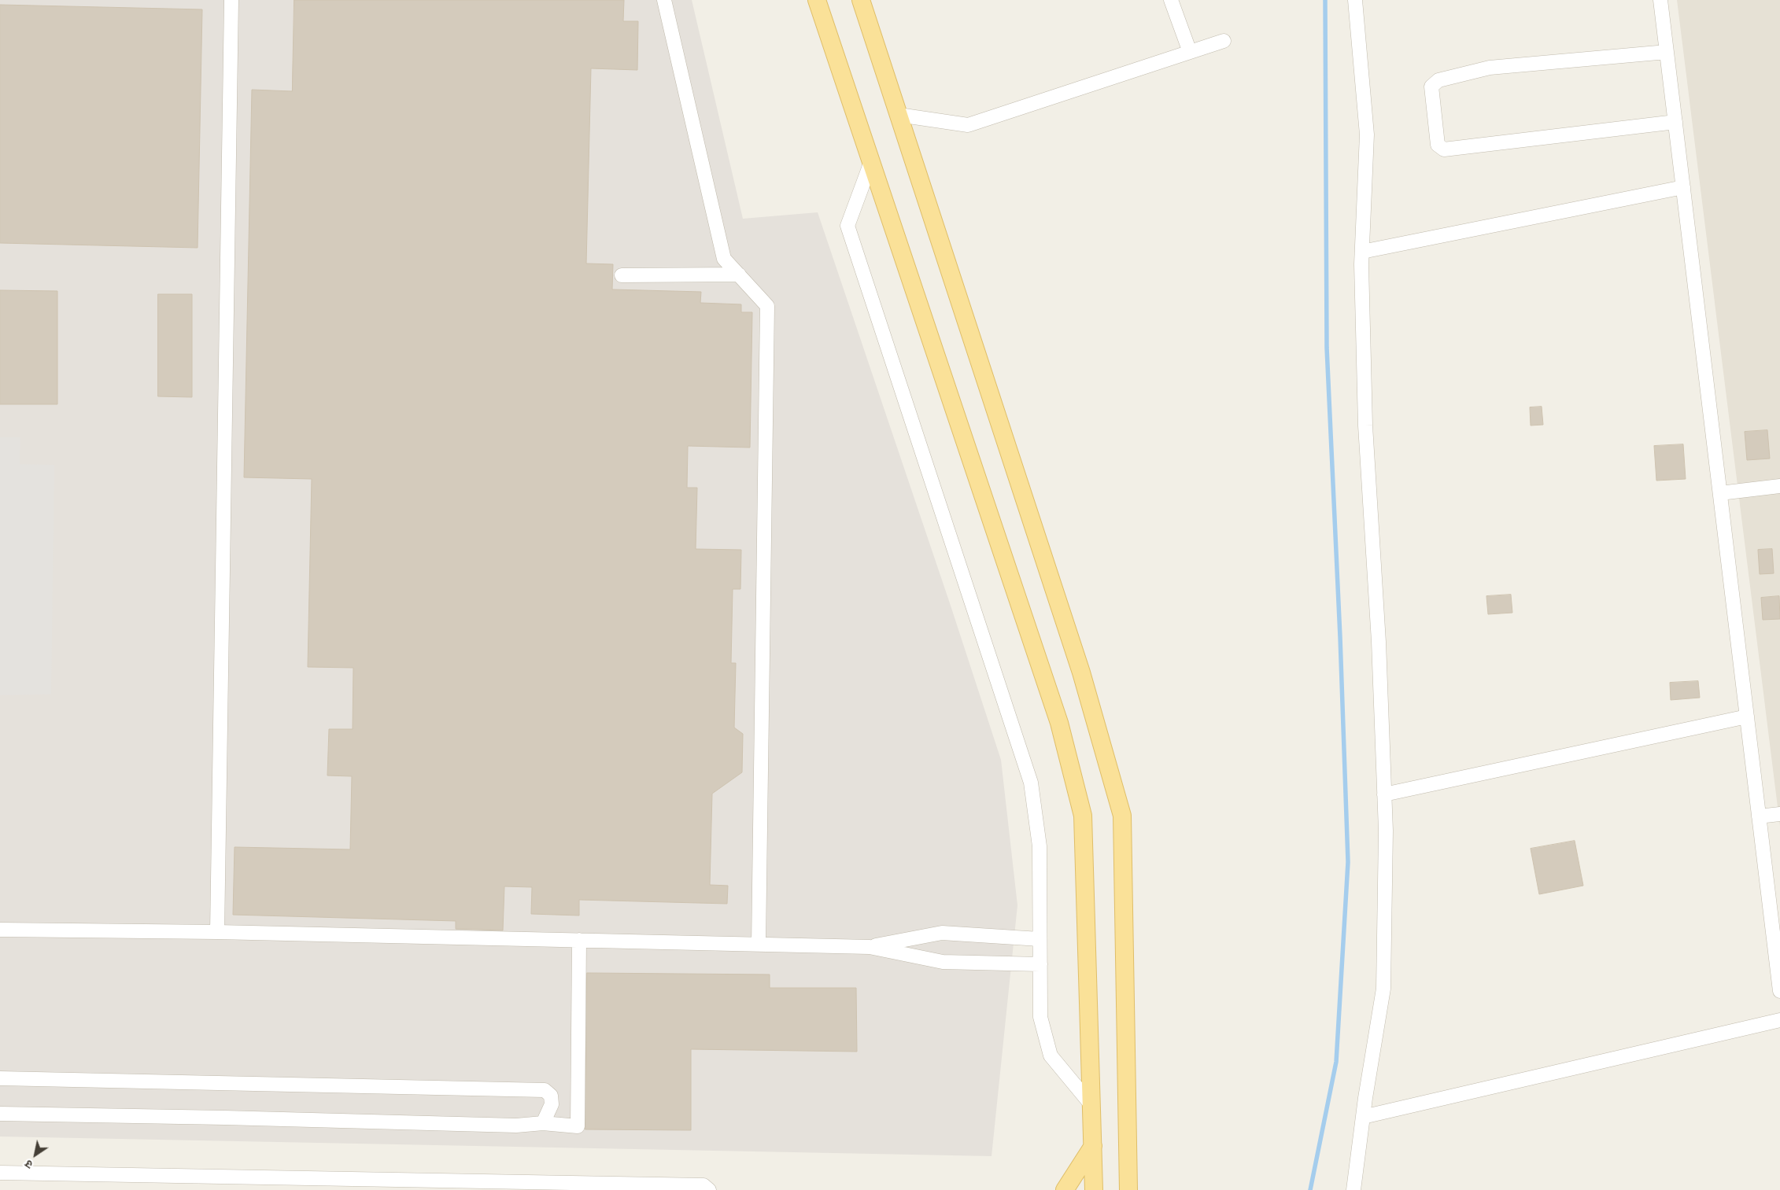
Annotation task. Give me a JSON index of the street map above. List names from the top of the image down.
{
  "north": "bottom left"
}
